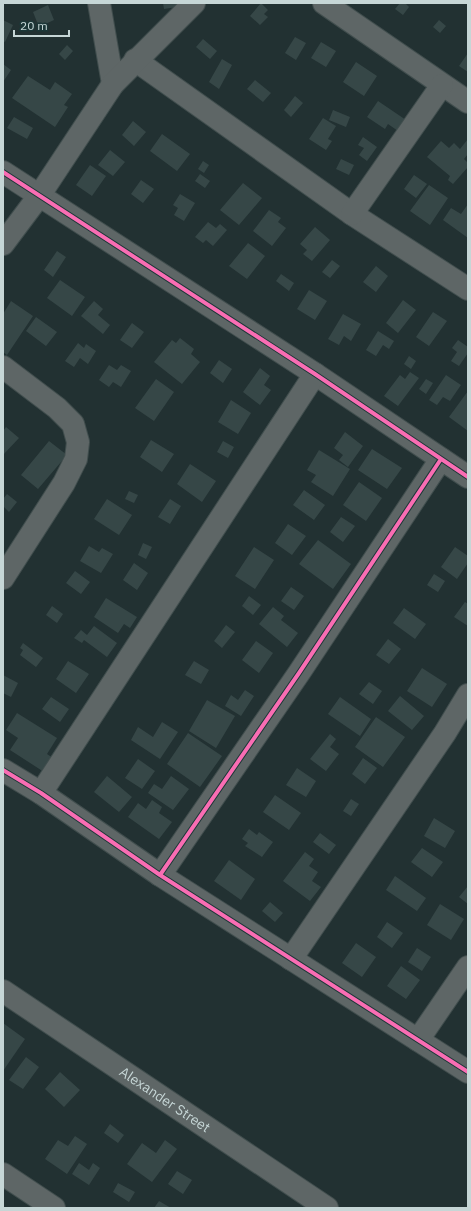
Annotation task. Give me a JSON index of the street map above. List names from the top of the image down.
{
  "streets": {
    "street": ["Alexander Street"]
  },
  "scale_bar": "20 m"
}
